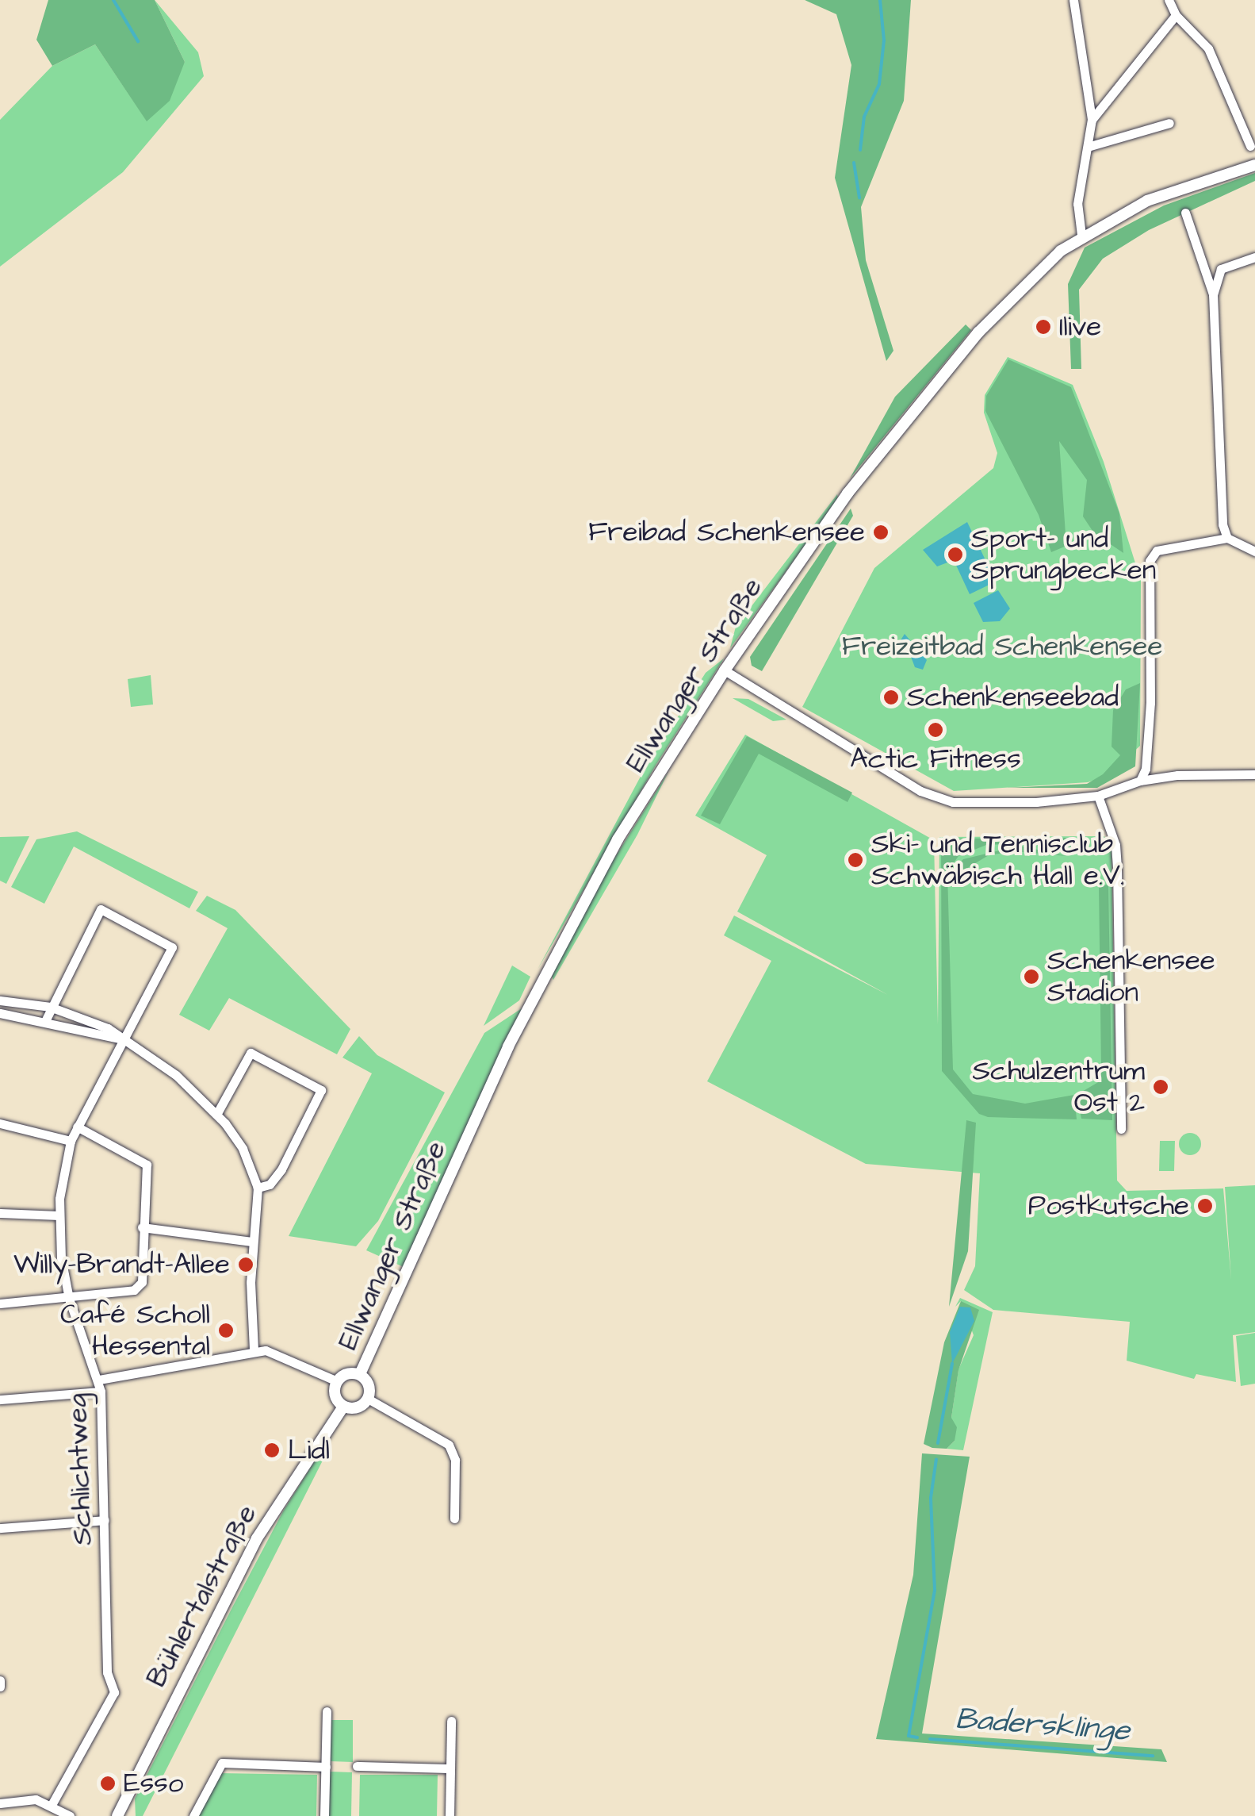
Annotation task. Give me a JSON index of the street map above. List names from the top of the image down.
{
  "streets": {
    "main road": ["Ellwanger Straße", "Bühlertalstraße"],
    "street": ["Schlichtweg"]
  },
  "crossings": [
    ["Ellwanger Straße", "Bühlertalstraße"]
  ],
  "water": ["Badersklinge"],
  "parks": ["Freizeitbad Schenkensee"],
  "places": [
    "Ilive",
    "Freibad Schenkensee",
    "Sport- und Sprungbecken",
    "Schenkenseebad",
    "Actic Fitness",
    "Ski- und Tennisclub Schwäbisch Hall e.V.",
    "Schenkensee Stadion",
    "Schulzentrum Ost 2",
    "Postkutsche",
    "Willy-Brandt-Allee",
    "Café Scholl Hessental",
    "Lidl",
    "Esso"
  ]
}
